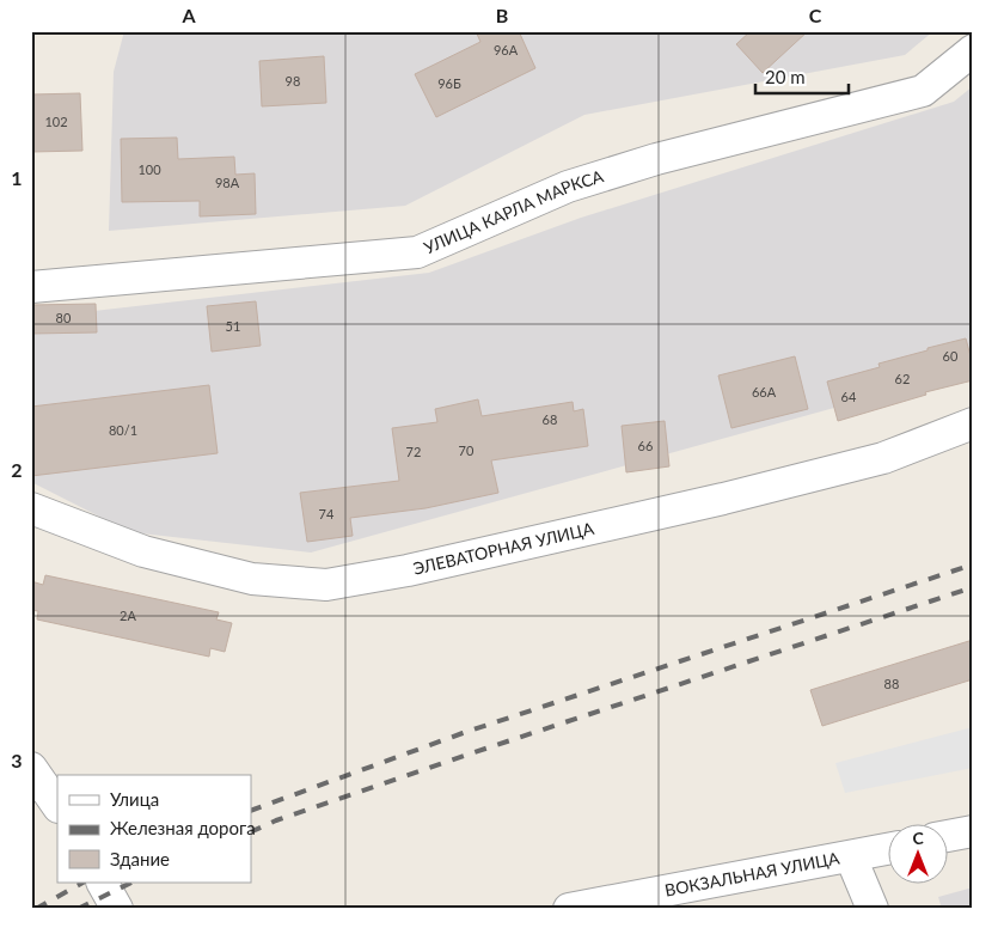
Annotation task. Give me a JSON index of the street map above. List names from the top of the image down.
{
  "streets": {
    "street": ["УЛИЦА КАРЛА МАРКСА", "ЭЛЕВАТОРНАЯ УЛИЦА", "ВОКЗАЛЬНАЯ УЛИЦА"]
  },
  "house_numbers": [
    "96А",
    "98",
    "96Б",
    "102",
    "100",
    "98А",
    "80",
    "51",
    "60",
    "62",
    "66А",
    "64",
    "68",
    "80/1",
    "66",
    "70",
    "72",
    "74",
    "2А",
    "88"
  ],
  "legend": ["Улица", "Железная дорога", "Здание"],
  "scale_bar": "20 m",
  "north": "top",
  "grid": {
    "columns": ["A", "B", "C"],
    "rows": ["1", "2", "3"]
  }
}
